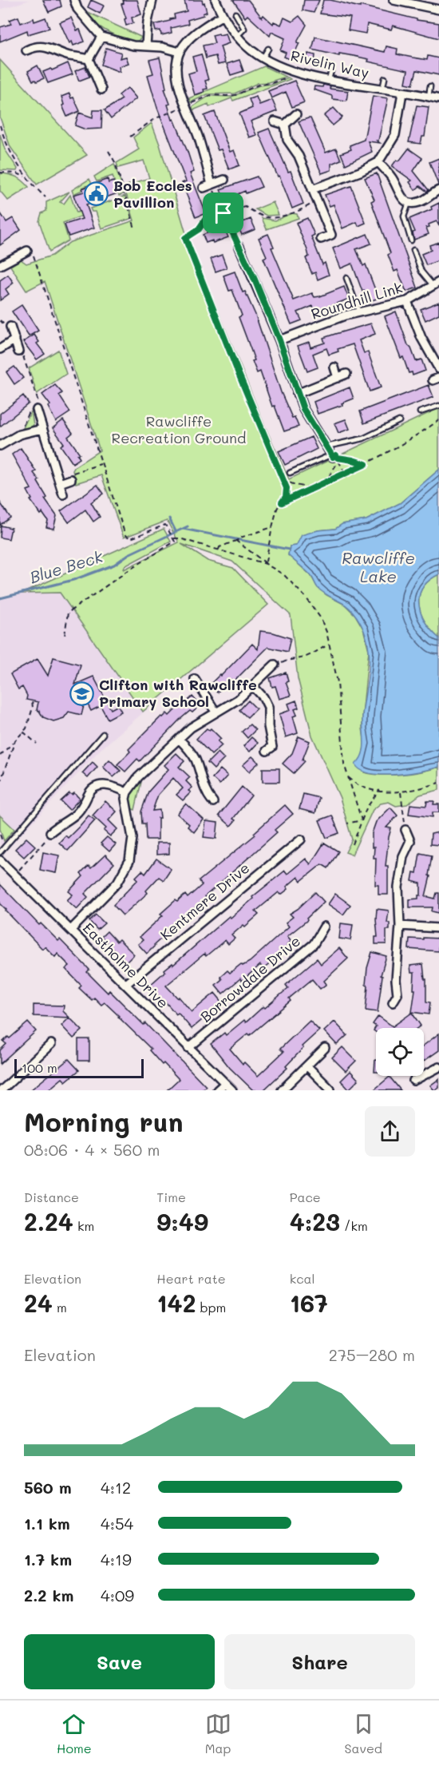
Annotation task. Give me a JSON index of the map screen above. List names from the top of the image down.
{
  "streets": {
    "street": [
      "Rivelin Way",
      "Roundhill Link",
      "Kentmere Drive",
      "Eastholme Drive",
      "Borrowdale Drive"
    ]
  },
  "crossings": [
    ["Kentmere Drive", "Eastholme Drive"],
    ["Eastholme Drive", "Borrowdale Drive"]
  ],
  "water": ["Rawcliffe Lake", "Blue Beck"],
  "parks": ["Rawcliffe Recreation Ground"],
  "places": {
    "public building": ["Bob Eccles Pavillion"],
    "school or university": ["Clifton with Rawcliffe Primary School"]
  },
  "scale_bar": "100 m",
  "page": {
    "scale": "100 m",
    "heading": ["Morning run", "08:06 · 4 × 560 m"],
    "stats": [
      ["Distance", "2.24 km"],
      ["Time", "9:49"],
      ["Pace", "4:23 /km"],
      ["Elevation", "24 m"],
      ["Heart rate", "142 bpm"],
      ["kcal", "167"]
    ],
    "chart": ["Elevation", "275–280 m"],
    "list": [
      {
        "name": "560 m",
        "note": "4:12"
      },
      {
        "name": "1.1 km",
        "note": "4:54"
      },
      {
        "name": "1.7 km",
        "note": "4:19"
      },
      {
        "name": "2.2 km",
        "note": "4:09"
      }
    ],
    "buttons": ["Save", "Share"],
    "tabs": ["Home", "Map", "Saved"]
  }
}
